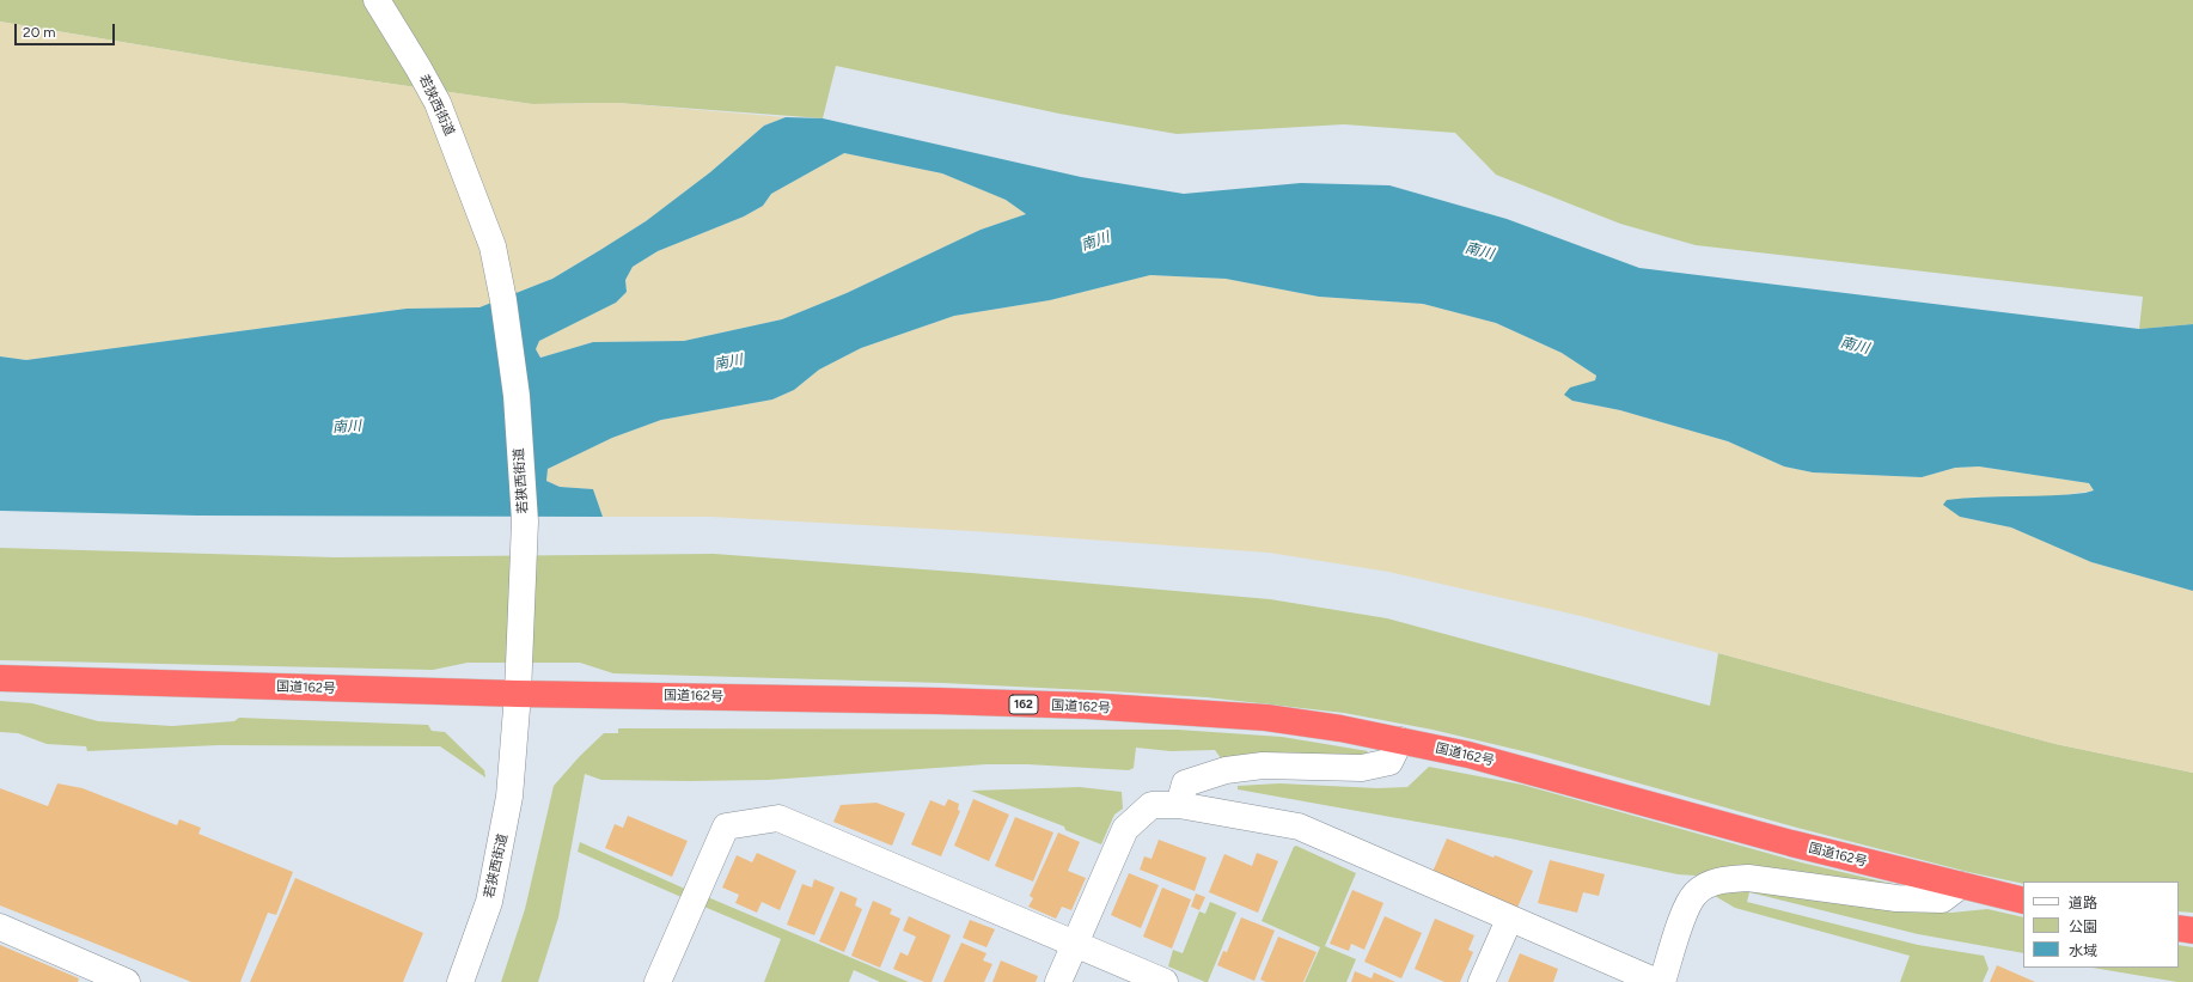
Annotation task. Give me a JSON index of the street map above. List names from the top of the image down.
{
  "streets": {
    "highway": ["国道162号", "162"],
    "street": ["若狭西街道"]
  },
  "crossings": [
    ["若狭西街道", "国道162号"]
  ],
  "water": ["南川"],
  "legend": ["道路", "公園", "水域"],
  "scale_bar": "20 m"
}
